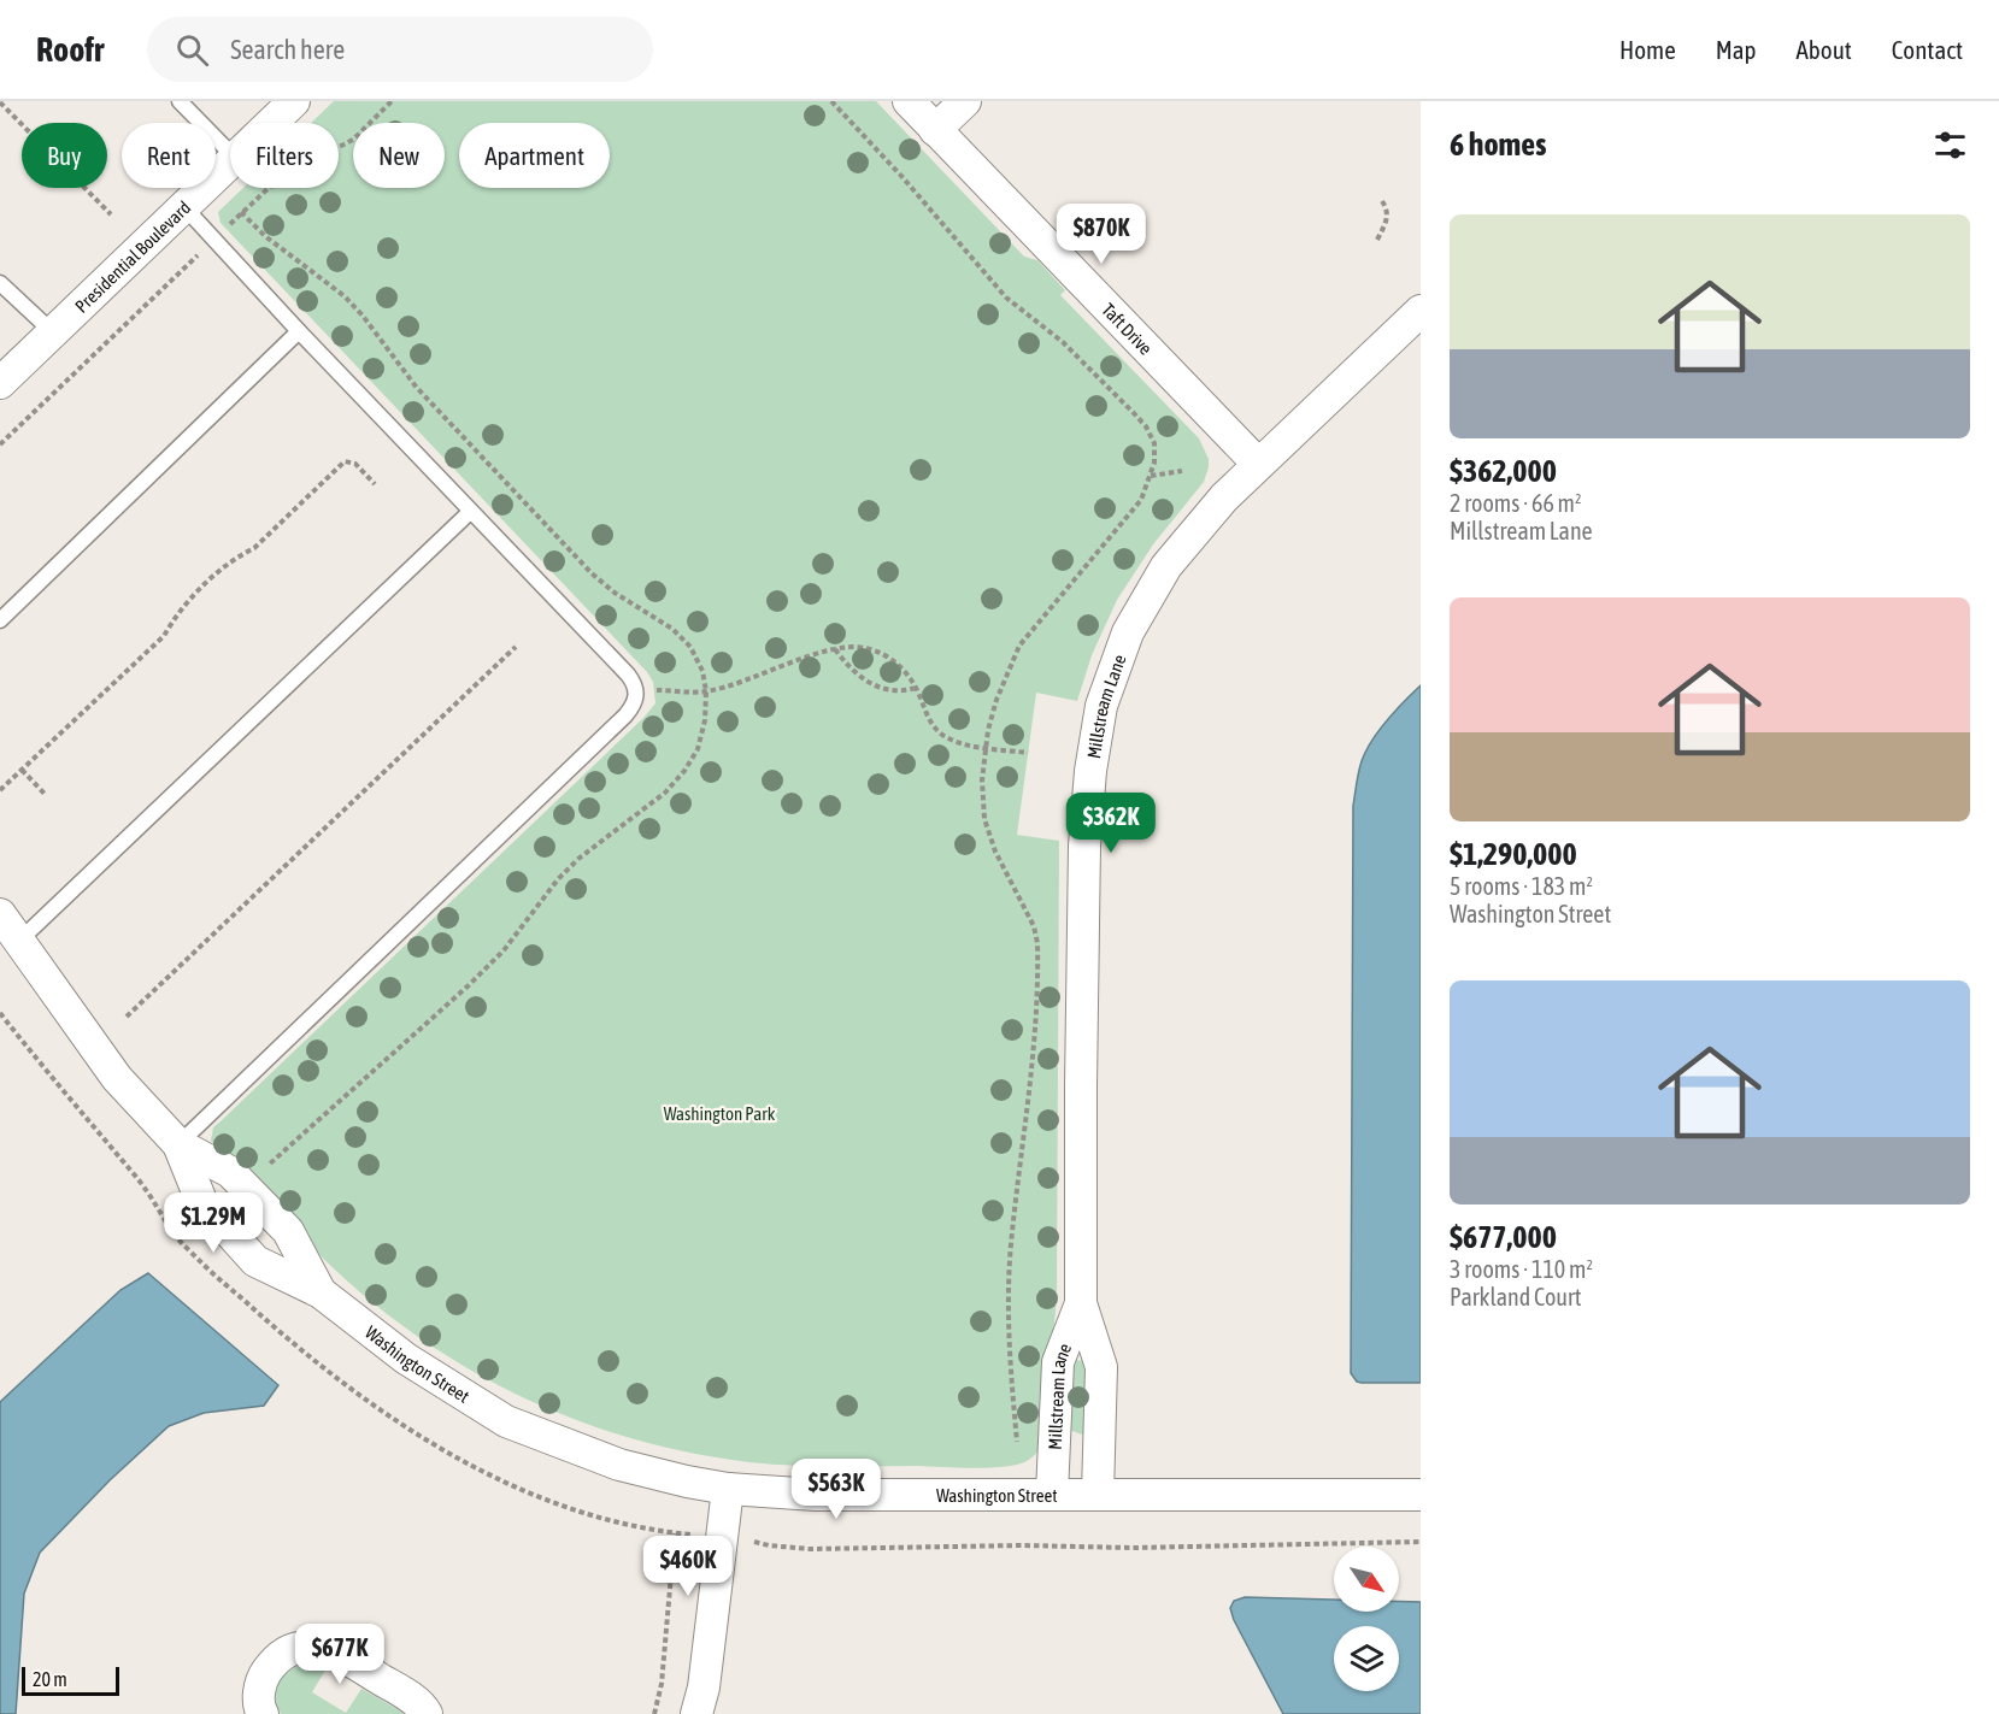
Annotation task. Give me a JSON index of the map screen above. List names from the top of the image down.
{
  "streets": {
    "street": [
      "Presidential Boulevard",
      "Taft Drive",
      "Millstream Lane",
      "Washington Street"
    ]
  },
  "crossings": [
    ["Taft Drive", "Millstream Lane"],
    ["Millstream Lane", "Washington Street"]
  ],
  "parks": ["Washington Park"],
  "scale_bar": "20 m",
  "north": "bottom right",
  "page": {
    "header": "Roofr",
    "search": "Search here",
    "nav": [
      "Home",
      "Map",
      "About",
      "Contact"
    ],
    "heading": "6 homes",
    "chip": [
      "Buy",
      "Rent",
      "Filters",
      "New",
      "Apartment"
    ],
    "list": [
      {
        "name": "$362,000",
        "note": "2 rooms · 66 m² · Millstream Lane"
      },
      {
        "name": "$1,290,000",
        "note": "5 rooms · 183 m² · Washington Street"
      },
      {
        "name": "$677,000",
        "note": "3 rooms · 110 m² · Parkland Court"
      }
    ],
    "price": [
      "$870K",
      "$362K",
      "$1.29M",
      "$563K",
      "$460K",
      "$677K"
    ],
    "scale": "20 m"
  }
}
